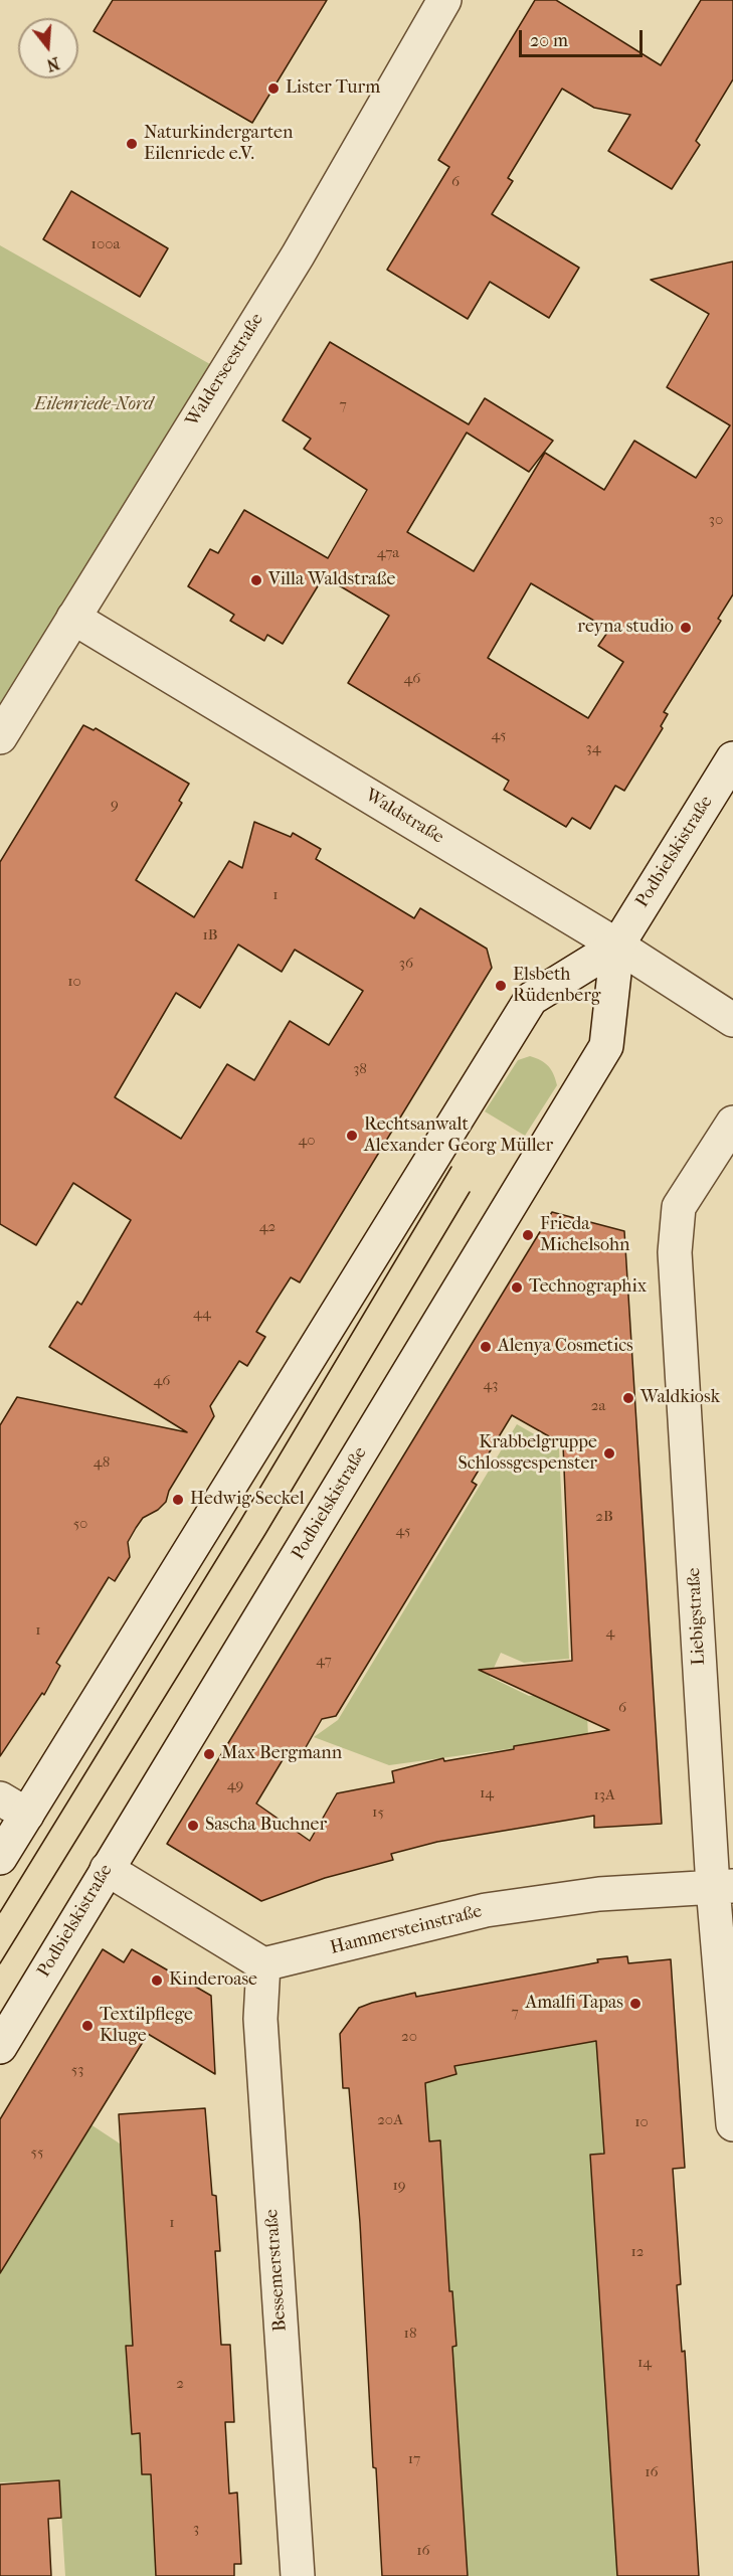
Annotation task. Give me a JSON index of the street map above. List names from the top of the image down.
{
  "streets": {
    "street": [
      "Walderseestraße",
      "Waldstraße",
      "Podbielskistraße",
      "Liebigstraße",
      "Hammersteinstraße",
      "Bessemerstraße"
    ]
  },
  "crossings": [
    ["Walderseestraße", "Waldstraße"],
    ["Waldstraße", "Podbielskistraße"],
    ["Liebigstraße", "Hammersteinstraße"],
    ["Hammersteinstraße", "Bessemerstraße"]
  ],
  "parks": ["Eilenriede-Nord"],
  "places": [
    "Lister Turm",
    "Naturkindergarten Eilenriede e.V.",
    "Villa Waldstraße",
    "reyna studio",
    "Elsbeth Rüdenberg",
    "Rechtsanwalt Alexander Georg Müller",
    "Frieda Michelsohn",
    "Technographix",
    "Alenya Cosmetics",
    "Waldkiosk",
    "Krabbelgruppe Schlossgespenster",
    "Hedwig Seckel",
    "Max Bergmann",
    "Sascha Buchner",
    "Kinderoase",
    "Amalfi Tapas",
    "Textilpflege Kluge"
  ],
  "house_numbers": [
    "6",
    "100a",
    "7",
    "30",
    "47a",
    "46",
    "45",
    "34",
    "9",
    "1",
    "1B",
    "36",
    "10",
    "38",
    "40",
    "42",
    "44",
    "46",
    "43",
    "2a",
    "48",
    "2B",
    "50",
    "45",
    "1",
    "4",
    "47",
    "6",
    "49",
    "14",
    "13A",
    "15",
    "7",
    "20",
    "53",
    "20A",
    "10",
    "55",
    "19",
    "1",
    "12",
    "18",
    "14",
    "2",
    "17",
    "16",
    "3",
    "16"
  ],
  "scale_bar": "20 m",
  "north": "bottom"
}
